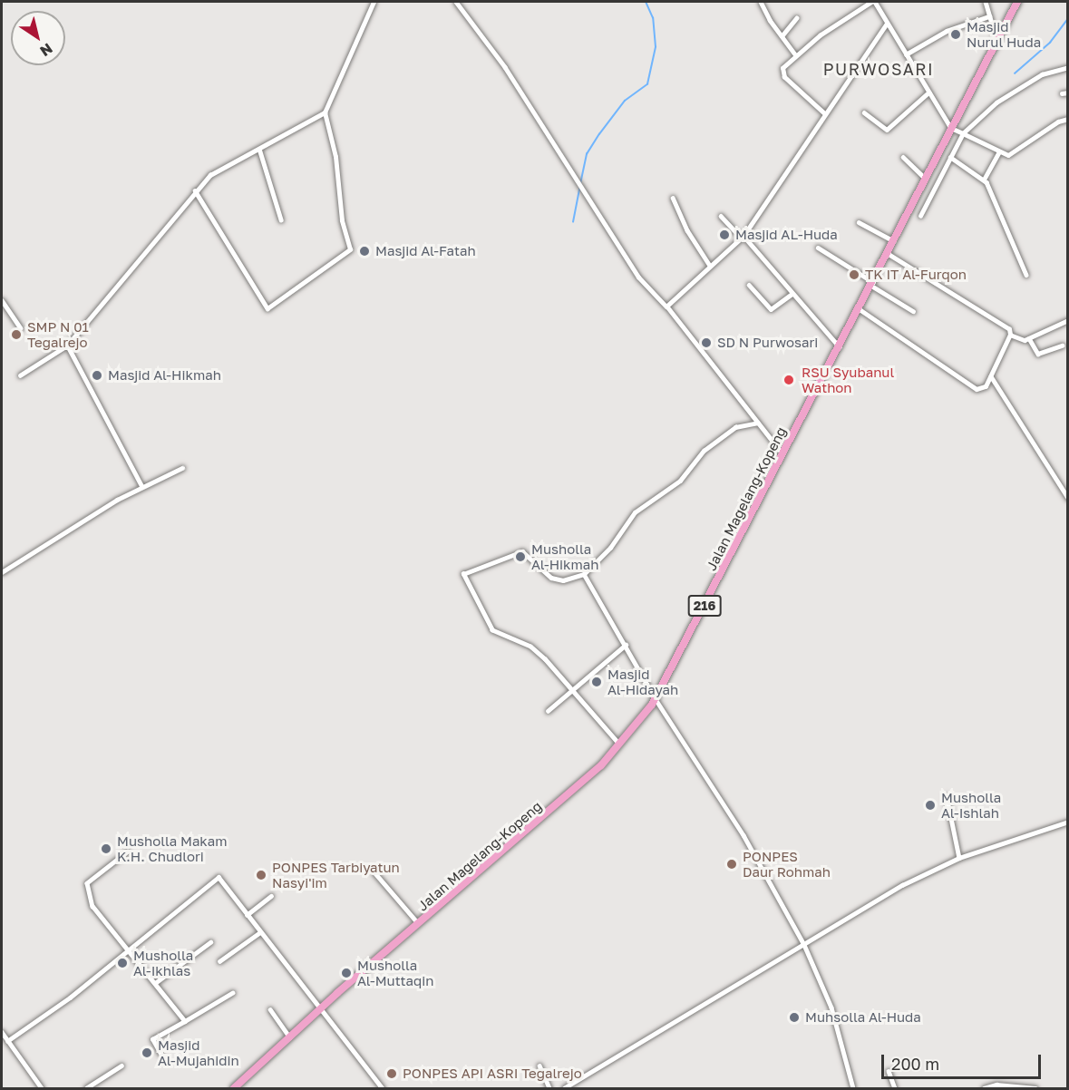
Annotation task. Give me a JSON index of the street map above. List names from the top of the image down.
{
  "streets": {
    "main road": ["Jalan Magelang-Kopeng", "216"]
  },
  "districts": ["PURWOSARI"],
  "places": [
    "Masjid Nurul Huda",
    "Masjid AL-Huda",
    "Masjid Al-Fatah",
    "TK IT Al-Furqon",
    "SMP N 01 Tegalrejo",
    "SD N Purwosari",
    "Masjid Al-Hikmah",
    "RSU Syubanul Wathon",
    "Musholla Al-Hikmah",
    "Masjid Al-Hidayah",
    "Musholla Al-Ishlah",
    "Musholla Makam K.H. Chudlori",
    "PONPES Daur Rohmah",
    "PONPES Tarbiyatun Nasyi'im",
    "Musholla Al-Ikhlas",
    "Musholla Al-Muttaqin",
    "Muhsolla Al-Huda",
    "Masjid Al-Mujahidin",
    "PONPES API ASRI Tegalrejo"
  ],
  "scale_bar": "200 m",
  "north": "bottom right"
}
